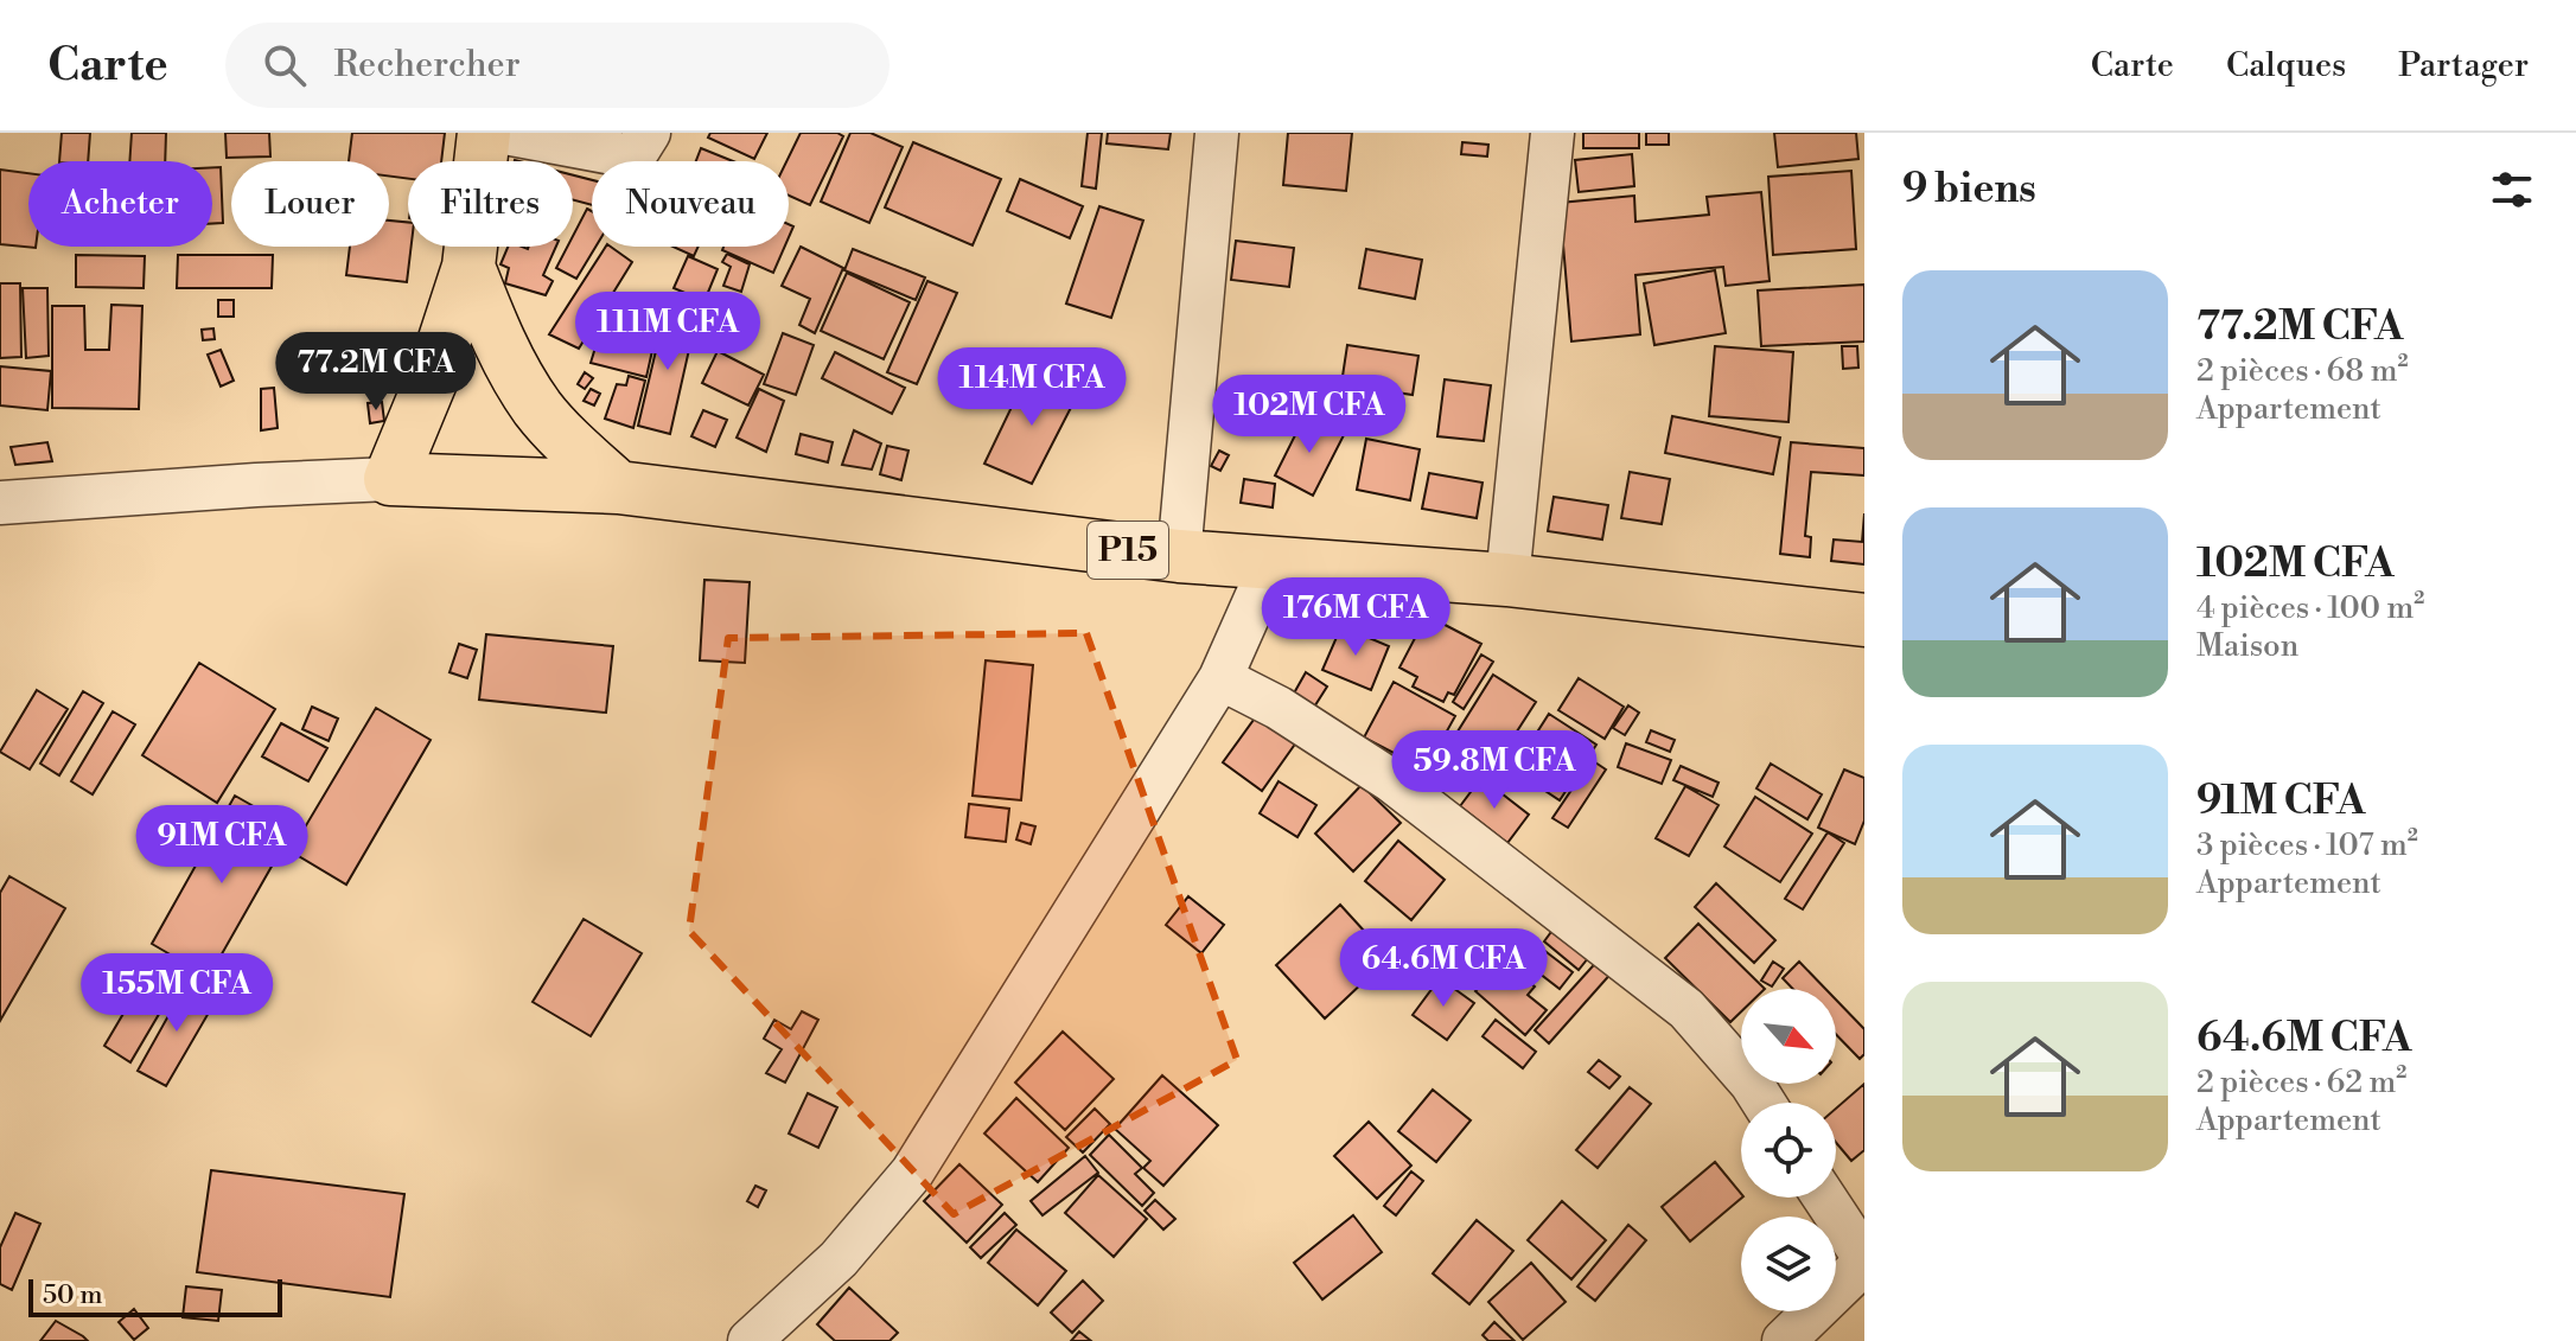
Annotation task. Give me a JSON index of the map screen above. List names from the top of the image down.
{
  "streets": {
    "main road": ["P15"]
  },
  "scale_bar": "50 m",
  "north": "bottom right",
  "page": {
    "header": "Carte",
    "search": "Rechercher",
    "nav": ["Carte", "Calques", "Partager"],
    "heading": "9 biens",
    "chip": [
      "Acheter",
      "Louer",
      "Filtres",
      "Nouveau"
    ],
    "list": [
      {
        "name": "77.2M CFA",
        "note": "2 pièces · 68 m² · Appartement"
      },
      {
        "name": "102M CFA",
        "note": "4 pièces · 100 m² · Maison"
      },
      {
        "name": "91M CFA",
        "note": "3 pièces · 107 m² · Appartement"
      },
      {
        "name": "64.6M CFA",
        "note": "2 pièces · 62 m² · Appartement"
      }
    ],
    "price": [
      "111M CFA",
      "77.2M CFA",
      "114M CFA",
      "102M CFA",
      "176M CFA",
      "59.8M CFA",
      "91M CFA",
      "64.6M CFA",
      "155M CFA"
    ],
    "scale": "50 m"
  }
}
